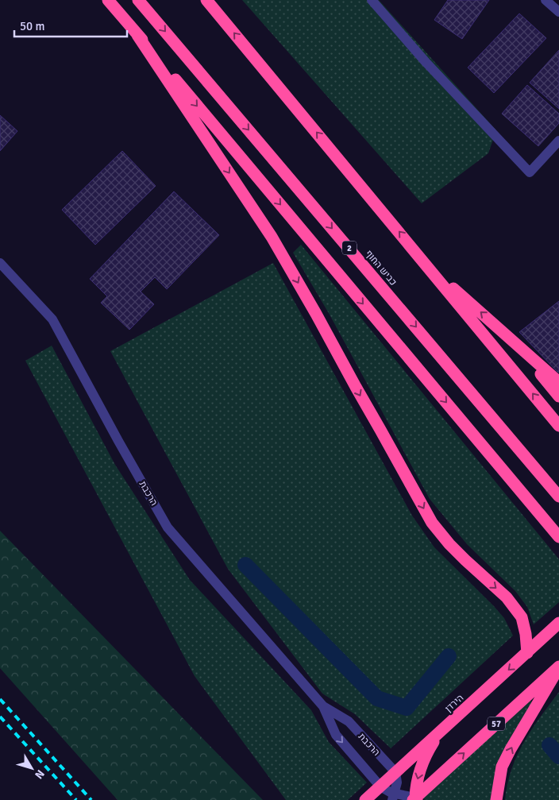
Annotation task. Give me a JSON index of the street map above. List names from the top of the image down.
{
  "streets": {
    "highway": [
      "2",
      "כביש החוף",
      "הירדן",
      "57"
    ],
    "street": ["הרכבת"]
  },
  "crossings": [
    ["הרכבת", "הירדן"],
    ["הרכבת", "57"]
  ],
  "scale_bar": "50 m",
  "north": "bottom right"
}
